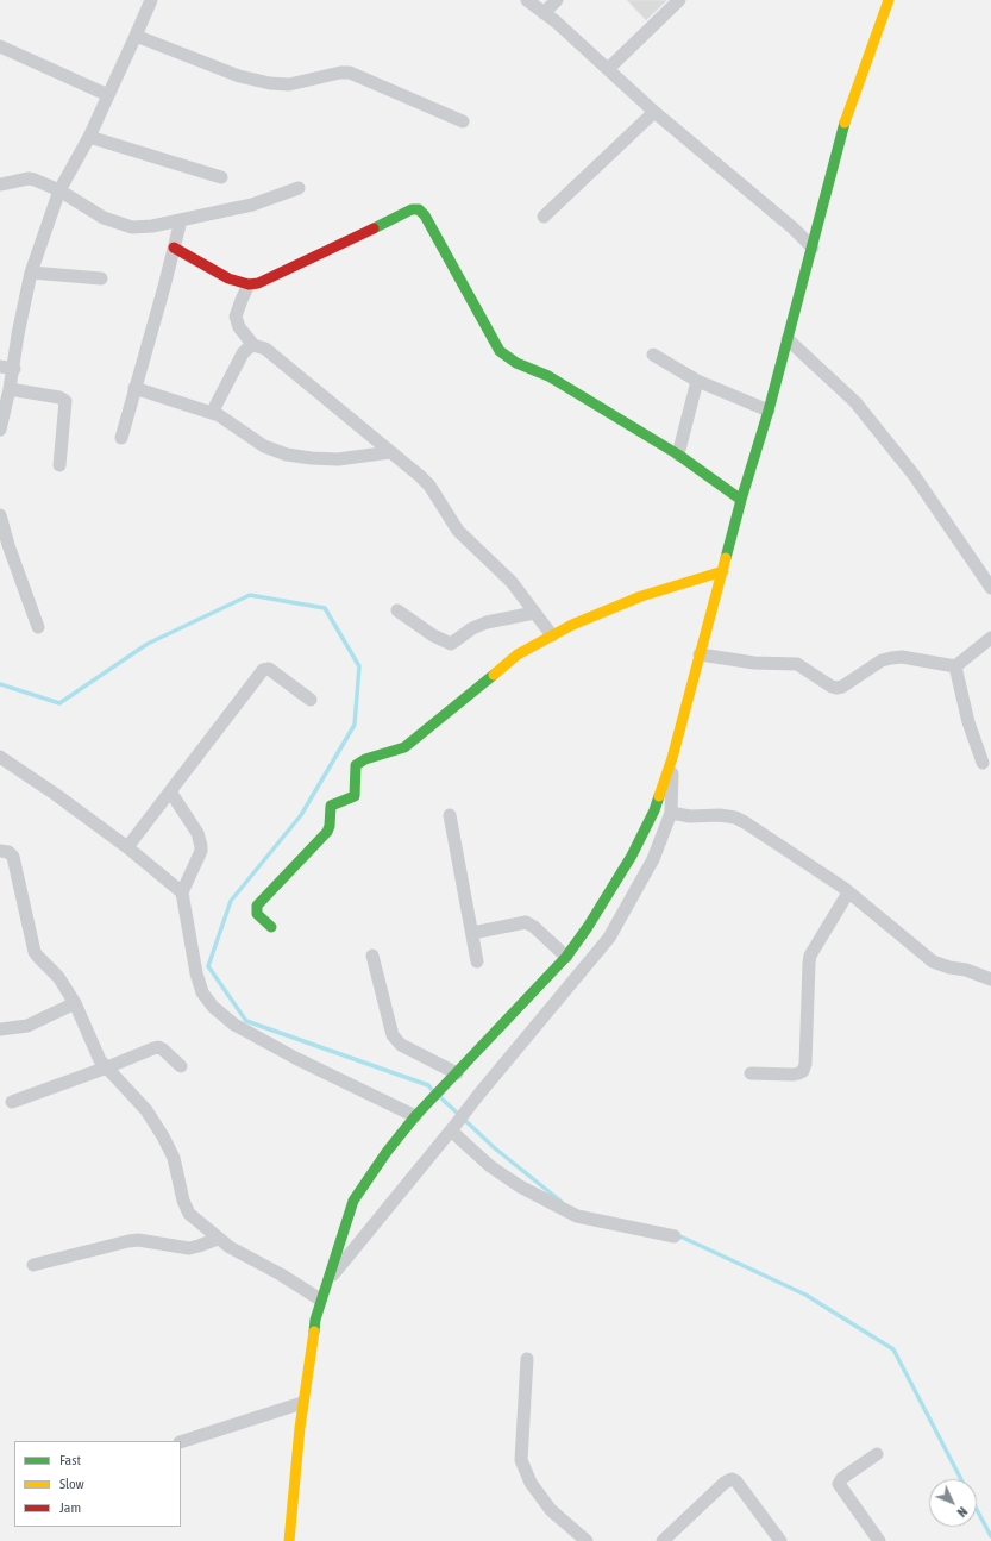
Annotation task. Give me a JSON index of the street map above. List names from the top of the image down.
{
  "legend": ["Fast", "Slow", "Jam"],
  "north": "bottom right"
}
